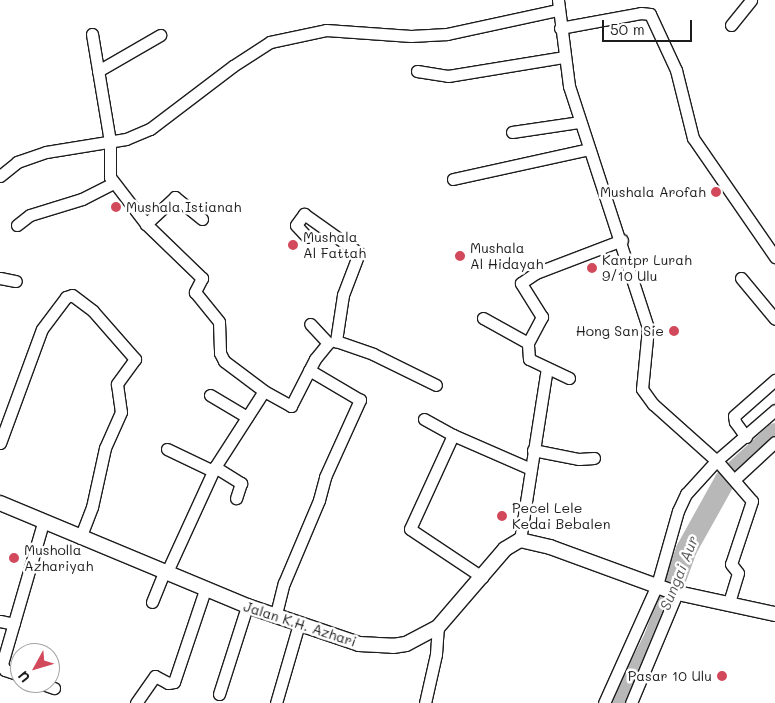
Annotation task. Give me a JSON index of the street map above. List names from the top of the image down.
{
  "streets": {
    "street": ["Jalan K.H. Azhari"]
  },
  "water": ["Sungai Aur"],
  "places": [
    "Mushala Arofah",
    "Mushala Istianah",
    "Mushala Al Fattah",
    "Mushala Al Hidayah",
    "Kantpr Lurah 9/10 Ulu",
    "Hong San Sie",
    "Pecel Lele Kedai Bebalen",
    "Musholla Azhariyah",
    "Pasar 10 Ulu"
  ],
  "scale_bar": "50 m",
  "north": "bottom left"
}
